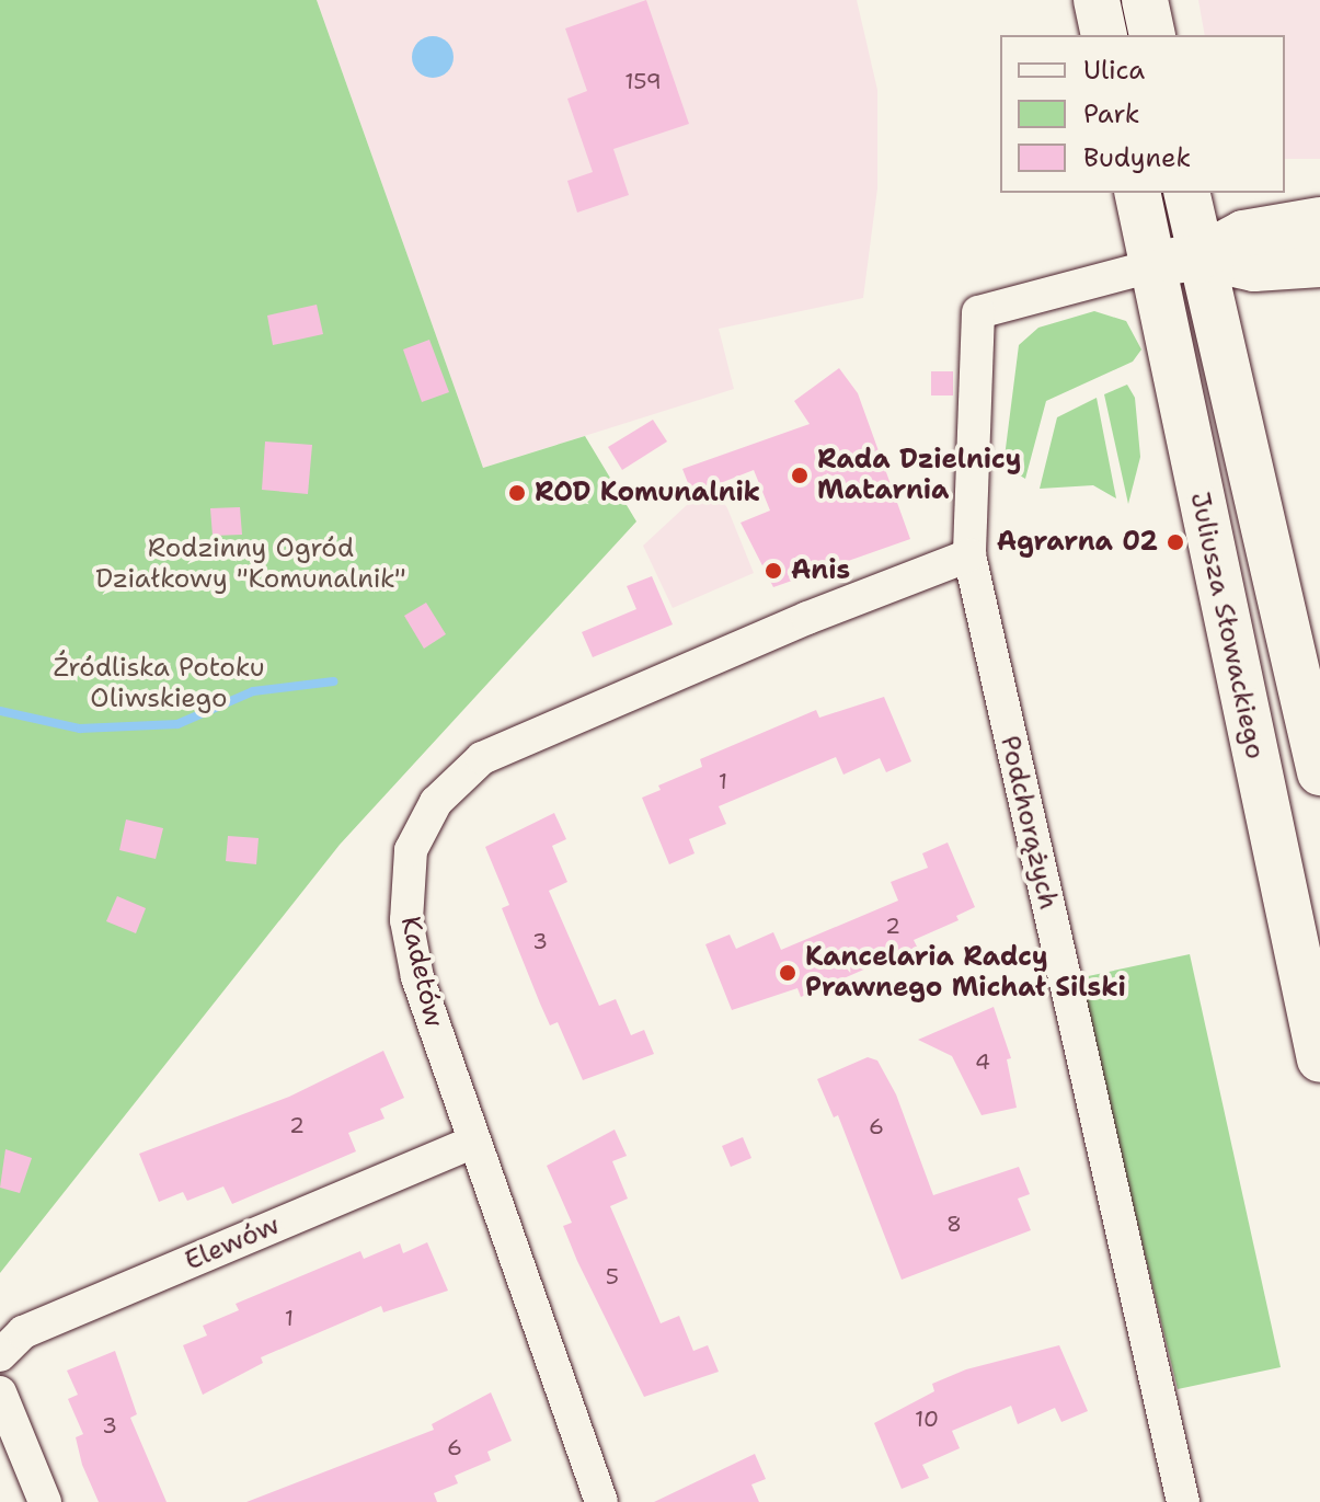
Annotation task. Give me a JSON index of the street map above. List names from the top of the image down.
{
  "streets": {
    "main road": ["Juliusza Słowackiego"],
    "street": ["Podchorążych", "Kadetów", "Elewów"]
  },
  "crossings": [
    ["Juliusza Słowackiego", "Podchorążych"],
    ["Podchorążych", "Kadetów"],
    ["Kadetów", "Elewów"]
  ],
  "parks": ["Rodzinny Ogród Działkowy \"Komunalnik\"", "Źródliska Potoku Oliwskiego"],
  "places": [
    "Rada Dzielnicy Matarnia",
    "ROD Komunalnik",
    "Agrarna 02",
    "Anis",
    "Kancelaria Radcy Prawnego Michał Silski"
  ],
  "house_numbers": [
    "159",
    "1",
    "2",
    "3",
    "4",
    "2",
    "6",
    "8",
    "5",
    "1",
    "10",
    "3",
    "6"
  ],
  "legend": ["Ulica", "Park", "Budynek"]
}
